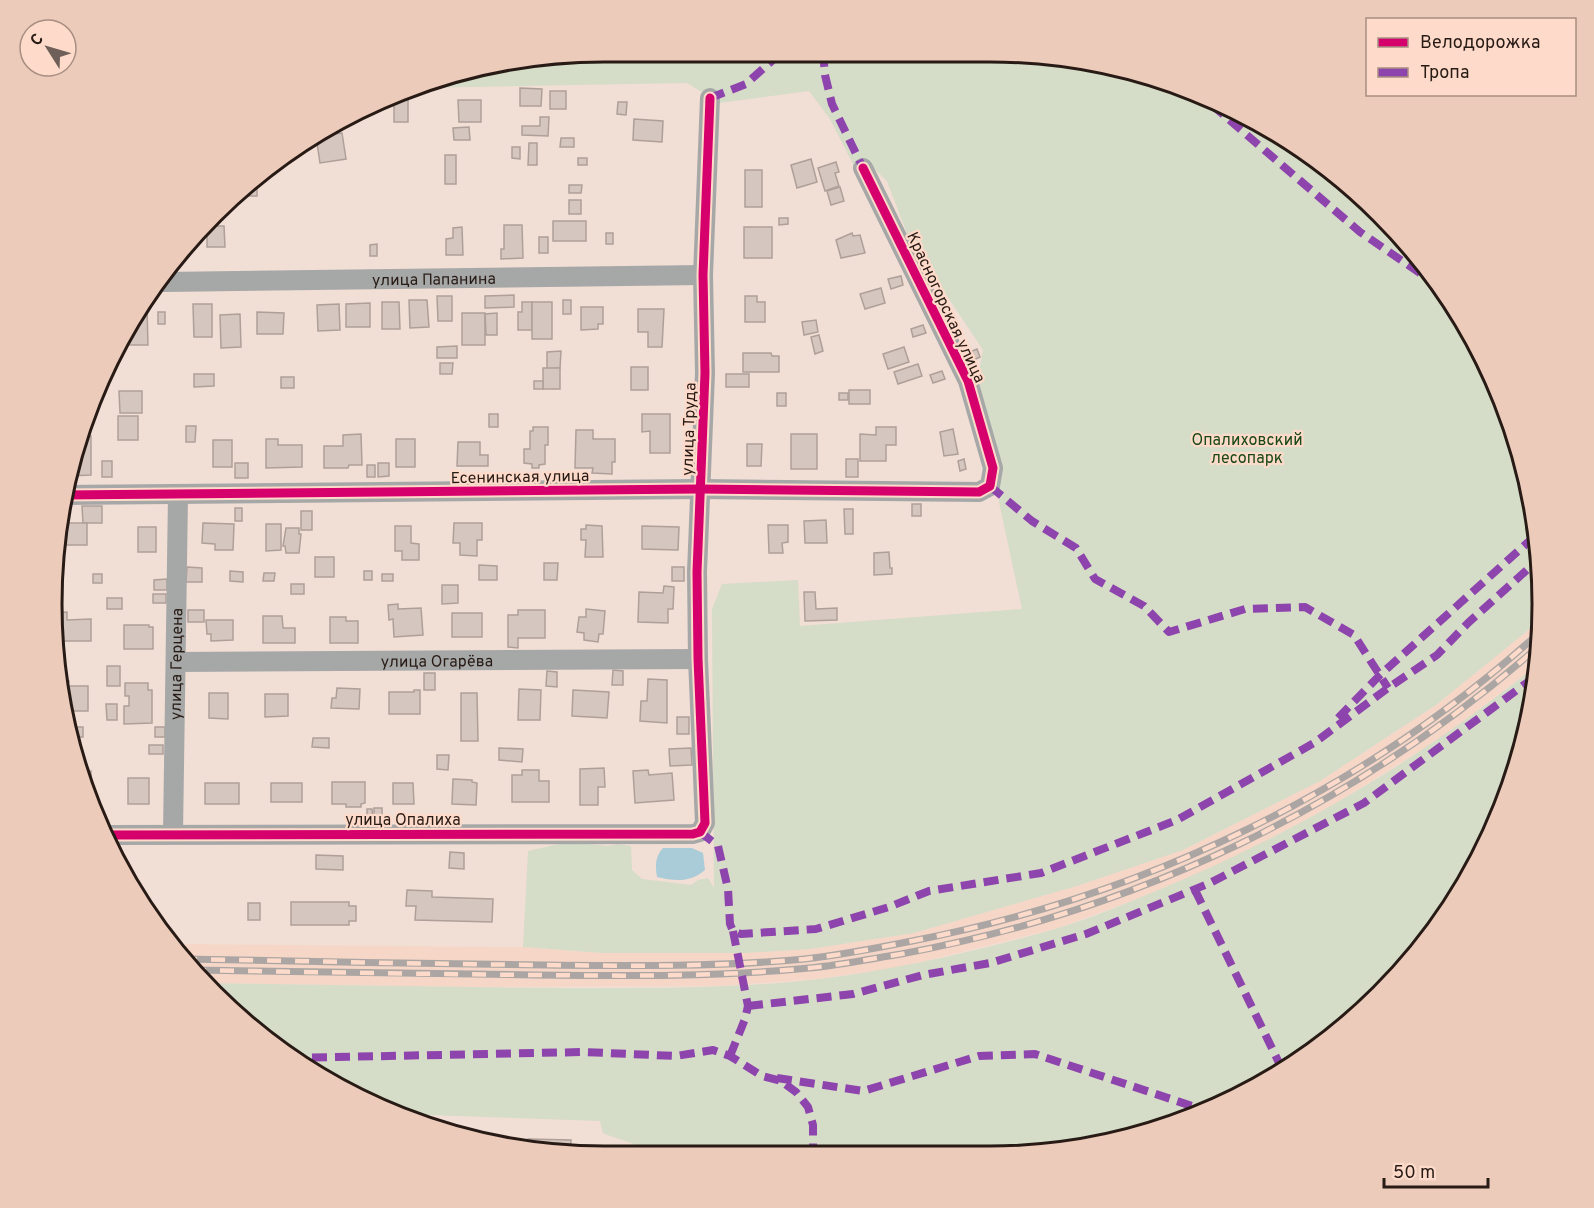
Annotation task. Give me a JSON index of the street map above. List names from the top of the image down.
{
  "streets": {
    "street": [
      "улица Папанина",
      "Красногорская улица",
      "улица Труда",
      "Есенинская улица",
      "улица Огарёва",
      "улица Герцена",
      "улица Опалиха"
    ]
  },
  "crossings": [
    ["улица Папанина", "улица Труда"],
    ["Красногорская улица", "Есенинская улица"],
    ["улица Труда", "Есенинская улица"],
    ["улица Труда", "улица Огарёва"],
    ["улица Труда", "улица Опалиха"],
    ["Есенинская улица", "улица Герцена"],
    ["улица Огарёва", "улица Герцена"],
    ["улица Герцена", "улица Опалиха"]
  ],
  "parks": ["Опалиховский лесопарк"],
  "legend": ["Велодорожка", "Тропа"],
  "scale_bar": "50 m",
  "north": "top left"
}
